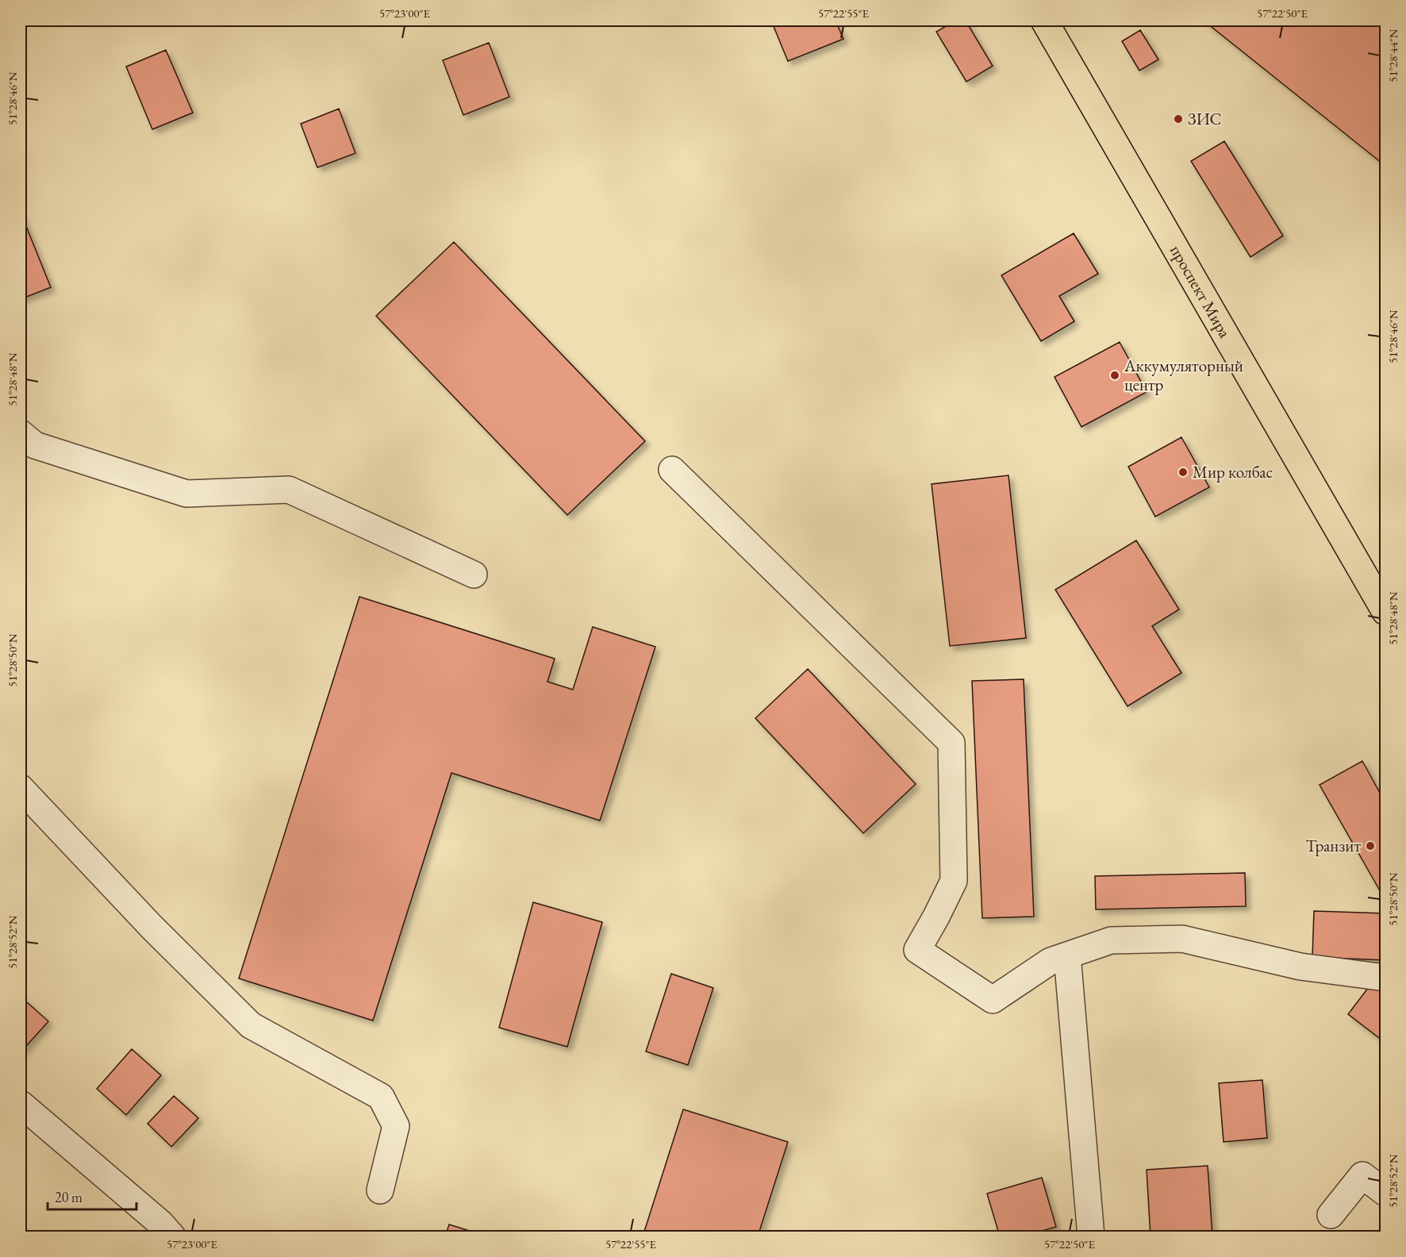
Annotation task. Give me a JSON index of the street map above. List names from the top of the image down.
{
  "streets": {
    "main road": ["проспект Мира"]
  },
  "places": [
    "ЗИС",
    "Аккумуляторный центр",
    "Мир колбас",
    "Транзит"
  ],
  "scale_bar": "20 m",
  "coordinates": [
    "57°23'00\"E",
    "57°22'55\"E",
    "57°22'50\"E",
    "51°28'44\"N",
    "51°28'46\"N",
    "51°28'48\"N",
    "51°28'50\"N",
    "51°28'52\"N"
  ]
}
